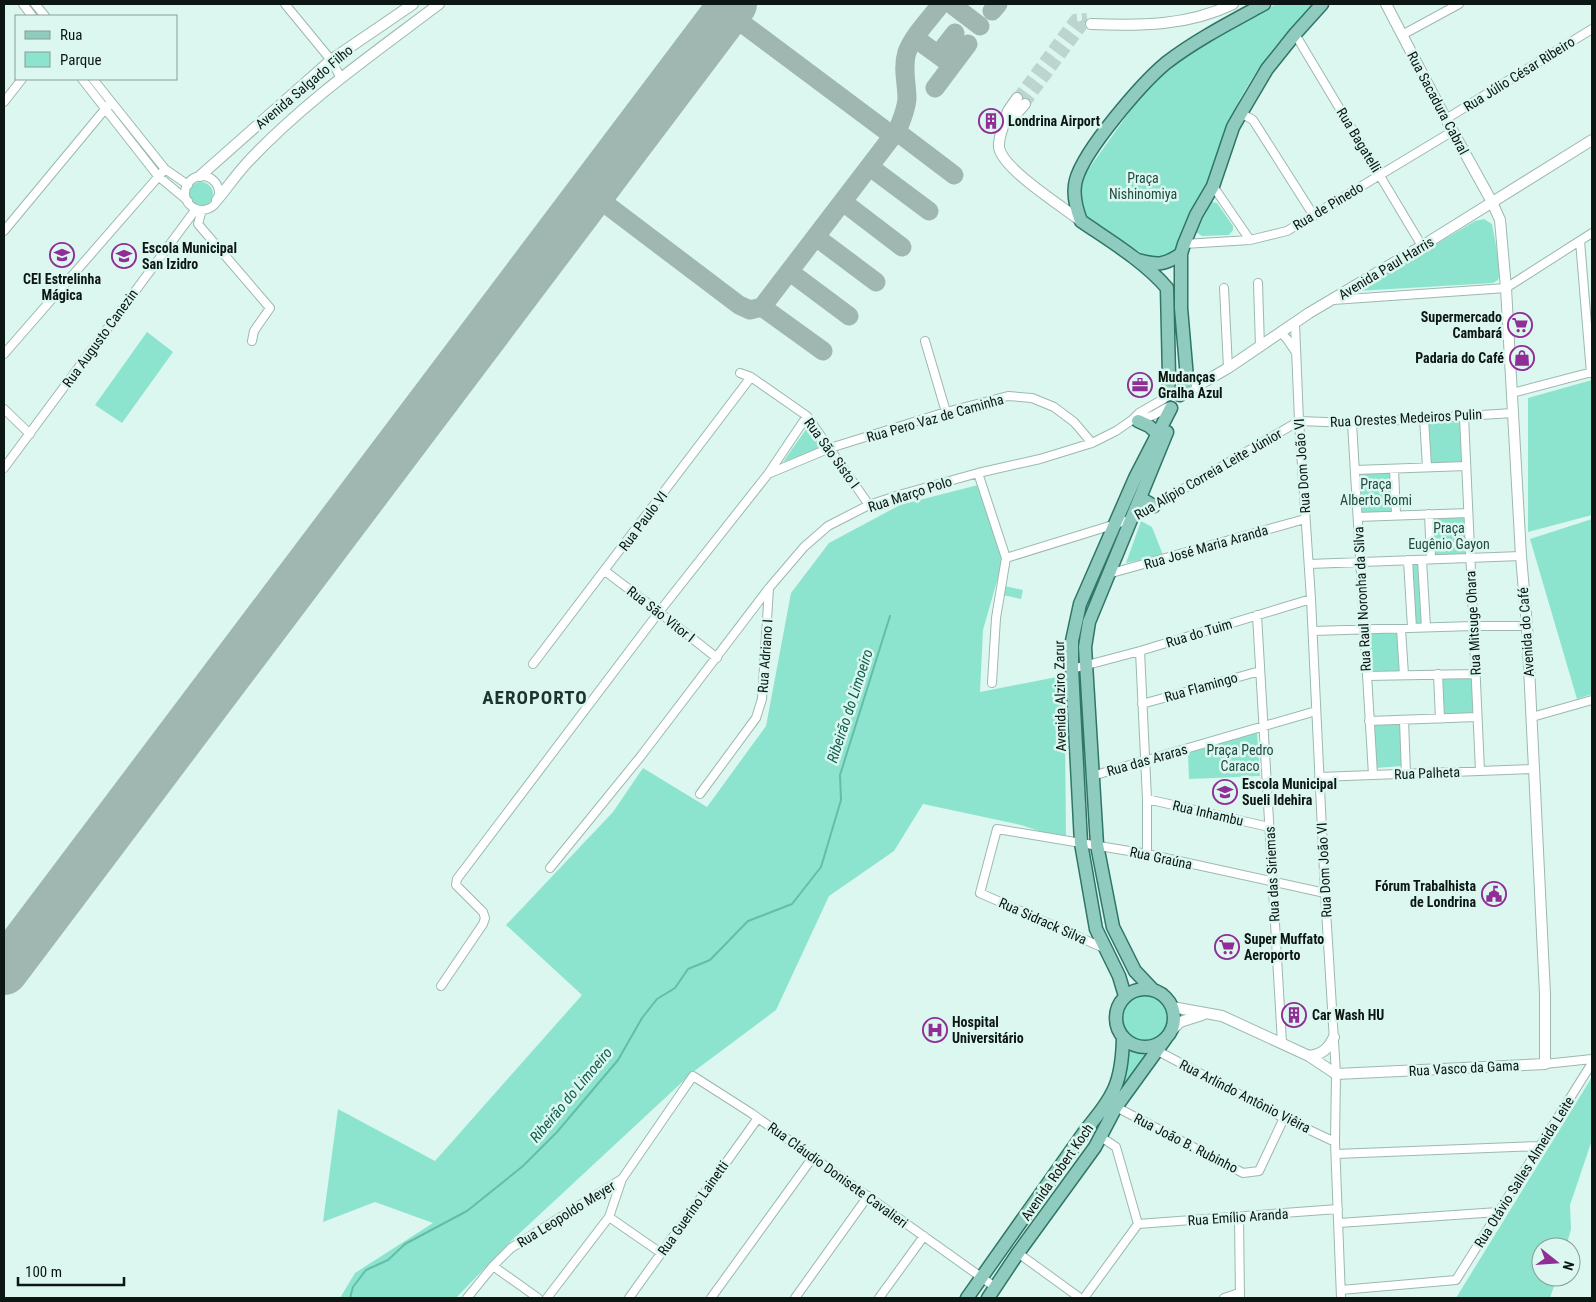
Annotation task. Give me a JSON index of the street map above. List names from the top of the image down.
{
  "streets": {
    "main road": ["Avenida Alziro Zarur", "Avenida Robert Koch"],
    "street": [
      "Rua Júlio César Ribeiro",
      "Avenida Salgado Filho",
      "Rua Sacadura Cabral",
      "Rua Bagatelli",
      "Rua de Pinedo",
      "Avenida Paul Harris",
      "Rua Augusto Canezin",
      "Rua Pero Vaz de Caminha",
      "Rua Orestes Medeiros Pulin",
      "Rua São Sisto I",
      "Rua Dom João VI",
      "Rua Alípio Correia Leite Júnior",
      "Rua Março Polo",
      "Rua Paulo VI",
      "Rua José Maria Aranda",
      "Rua Raul Noronha da Silva",
      "Rua São Vitor I",
      "Rua Mitsuge Ohara",
      "Avenida do Café",
      "Rua do Tuim",
      "Rua Adriano I",
      "Rua Flamingo",
      "Rua das Araras",
      "Rua Palheta",
      "Rua Inhambu",
      "Rua Graúna",
      "Rua das Siriemas",
      "Rua Sidrack Silva",
      "Rua Vasco da Gama",
      "Rua Arlíndo Antônio Viêira",
      "Rua João B. Rubinho",
      "Rua Otávio Salles Almeida Leite",
      "Rua Cláudio Donisete Cavalieri",
      "Rua Guerino Lainetti",
      "Rua Leopoldo Meyer",
      "Rua Emílio Aranda"
    ]
  },
  "crossings": [
    ["Rua Júlio César Ribeiro", "Rua Sacadura Cabral"],
    ["Avenida Salgado Filho", "Rua Augusto Canezin"],
    ["Rua Sacadura Cabral", "Rua de Pinedo"],
    ["Rua Sacadura Cabral", "Avenida Paul Harris"],
    ["Rua Sacadura Cabral", "Avenida do Café"],
    ["Rua Bagatelli", "Rua de Pinedo"],
    ["Rua Bagatelli", "Avenida Paul Harris"],
    ["Avenida Paul Harris", "Rua Dom João VI"],
    ["Avenida Paul Harris", "Rua Março Polo"],
    ["Avenida Paul Harris", "Avenida do Café"],
    ["Avenida Paul Harris", "Avenida Alziro Zarur"],
    ["Rua Pero Vaz de Caminha", "Rua São Sisto I"],
    ["Rua Pero Vaz de Caminha", "Rua Março Polo"],
    ["Rua Pero Vaz de Caminha", "Rua São Vitor I"],
    ["Rua Orestes Medeiros Pulin", "Rua Dom João VI"],
    ["Rua Orestes Medeiros Pulin", "Rua Alípio Correia Leite Júnior"],
    ["Rua Orestes Medeiros Pulin", "Rua Raul Noronha da Silva"],
    ["Rua Orestes Medeiros Pulin", "Rua Mitsuge Ohara"],
    ["Rua Orestes Medeiros Pulin", "Avenida do Café"],
    ["Rua São Sisto I", "Rua Março Polo"],
    ["Rua São Sisto I", "Rua Paulo VI"],
    ["Rua Dom João VI", "Rua Alípio Correia Leite Júnior"],
    ["Rua Dom João VI", "Rua José Maria Aranda"],
    ["Rua Dom João VI", "Rua do Tuim"],
    ["Rua Dom João VI", "Rua das Araras"],
    ["Rua Dom João VI", "Rua Palheta"],
    ["Rua Dom João VI", "Rua Graúna"],
    ["Rua Dom João VI", "Rua Vasco da Gama"],
    ["Rua Dom João VI", "Rua Arlíndo Antônio Viêira"],
    ["Rua Dom João VI", "Rua Otávio Salles Almeida Leite"],
    ["Rua Dom João VI", "Rua Emílio Aranda"],
    ["Rua Alípio Correia Leite Júnior", "Avenida Alziro Zarur"],
    ["Rua Março Polo", "Rua São Vitor I"],
    ["Rua Março Polo", "Rua Adriano I"],
    ["Rua Março Polo", "Avenida Alziro Zarur"],
    ["Rua Paulo VI", "Rua São Vitor I"],
    ["Rua José Maria Aranda", "Avenida Alziro Zarur"],
    ["Rua Raul Noronha da Silva", "Rua Palheta"],
    ["Rua Mitsuge Ohara", "Rua Palheta"],
    ["Avenida do Café", "Rua Palheta"],
    ["Avenida do Café", "Rua Vasco da Gama"],
    ["Rua do Tuim", "Avenida Alziro Zarur"],
    ["Rua do Tuim", "Rua das Siriemas"],
    ["Rua Flamingo", "Rua das Siriemas"],
    ["Avenida Alziro Zarur", "Rua das Araras"],
    ["Avenida Alziro Zarur", "Rua Graúna"],
    ["Avenida Alziro Zarur", "Rua Sidrack Silva"],
    ["Avenida Alziro Zarur", "Avenida Robert Koch"],
    ["Rua das Araras", "Rua das Siriemas"],
    ["Rua Inhambu", "Rua das Siriemas"],
    ["Rua Graúna", "Rua das Siriemas"],
    ["Rua Graúna", "Rua Sidrack Silva"],
    ["Rua Vasco da Gama", "Rua Otávio Salles Almeida Leite"],
    ["Rua Arlíndo Antônio Viêira", "Rua João B. Rubinho"],
    ["Rua Arlíndo Antônio Viêira", "Avenida Robert Koch"],
    ["Rua João B. Rubinho", "Avenida Robert Koch"],
    ["Avenida Robert Koch", "Rua Cláudio Donisete Cavalieri"],
    ["Rua Cláudio Donisete Cavalieri", "Rua Guerino Lainetti"],
    ["Rua Cláudio Donisete Cavalieri", "Rua Leopoldo Meyer"]
  ],
  "districts": ["AEROPORTO"],
  "water": ["Ribeirão do Limoeiro"],
  "parks": [
    "Praça Nishinomiya",
    "Praça Alberto Romi",
    "Praça Eugênio Gayon",
    "Praça Pedro Caraco"
  ],
  "places": {
    "building": ["Londrina Airport", "Car Wash HU"],
    "school or university": ["CEI Estrelinha Mágica", "Escola Municipal San Izidro", "Escola Municipal Sueli Idehira"],
    "supermarket": ["Supermercado Cambará", "Super Muffato Aeroporto"],
    "shop": ["Padaria do Café"],
    "office": ["Mudanças Gralha Azul"],
    "public building": ["Fórum Trabalhista de Londrina"],
    "hospital": ["Hospital Universitário"]
  },
  "legend": ["Rua", "Parque"],
  "scale_bar": "100 m",
  "north": "right"
}
